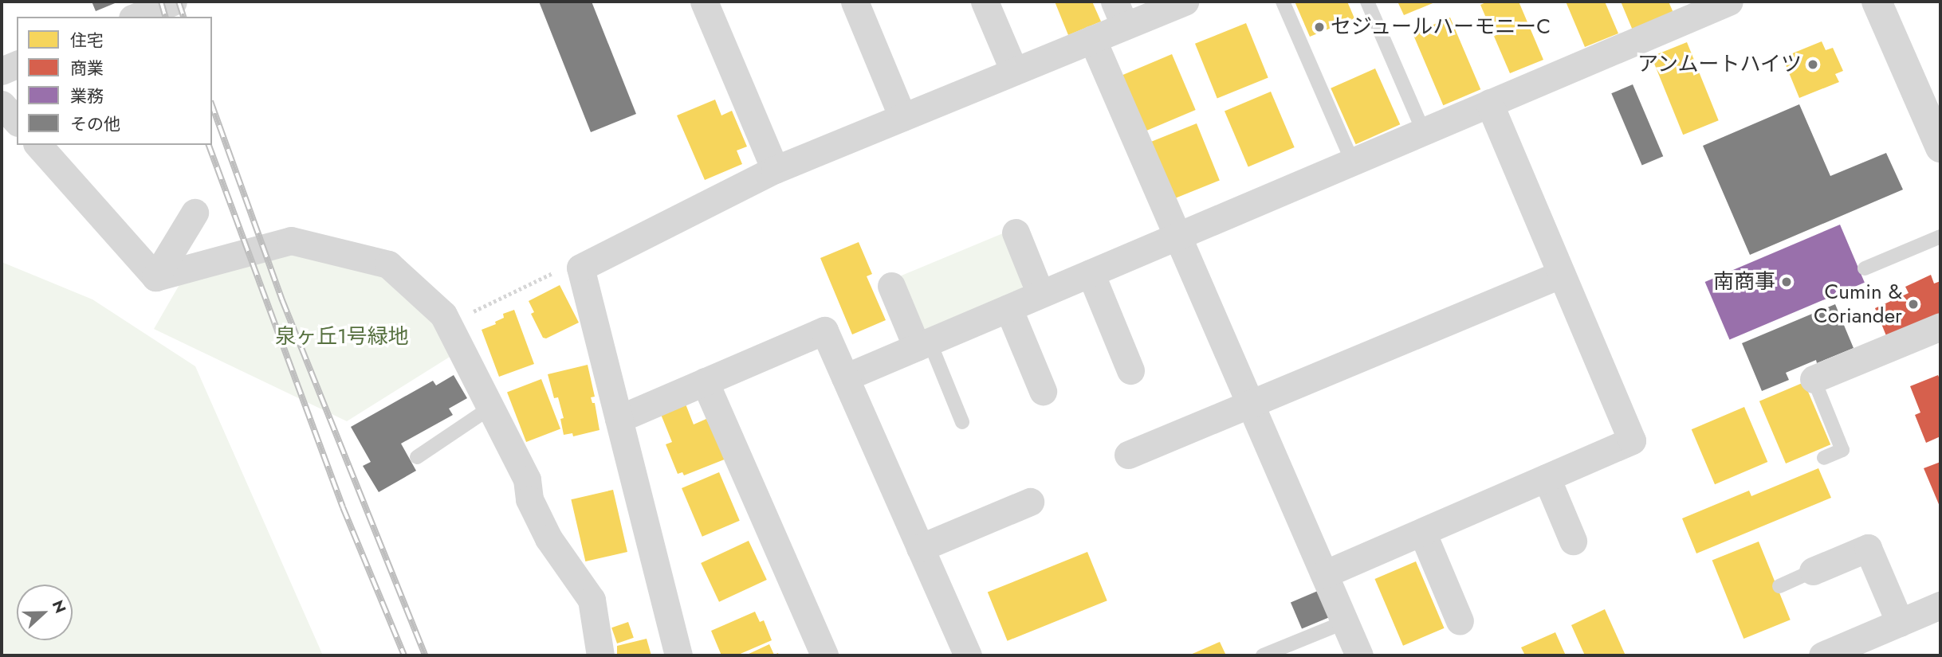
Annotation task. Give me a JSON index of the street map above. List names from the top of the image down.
{
  "parks": ["泉ヶ丘1号緑地"],
  "places": [
    "セジュールハーモニーC",
    "アンムートハイツ",
    "南商事",
    "Cumin & Coriander"
  ],
  "legend": [
    "住宅",
    "商業",
    "業務",
    "その他"
  ],
  "north": "right"
}
